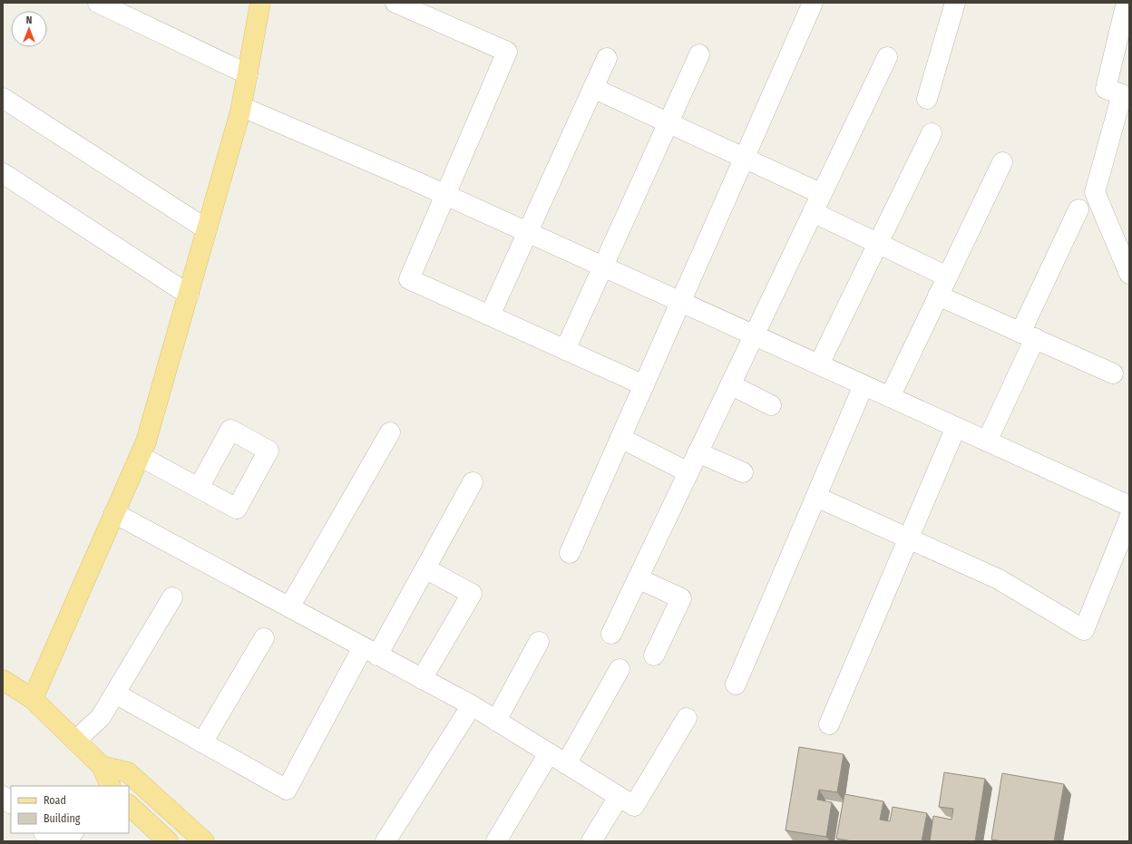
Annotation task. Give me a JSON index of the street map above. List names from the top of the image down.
{
  "legend": ["Road", "Building"],
  "north": "top"
}
